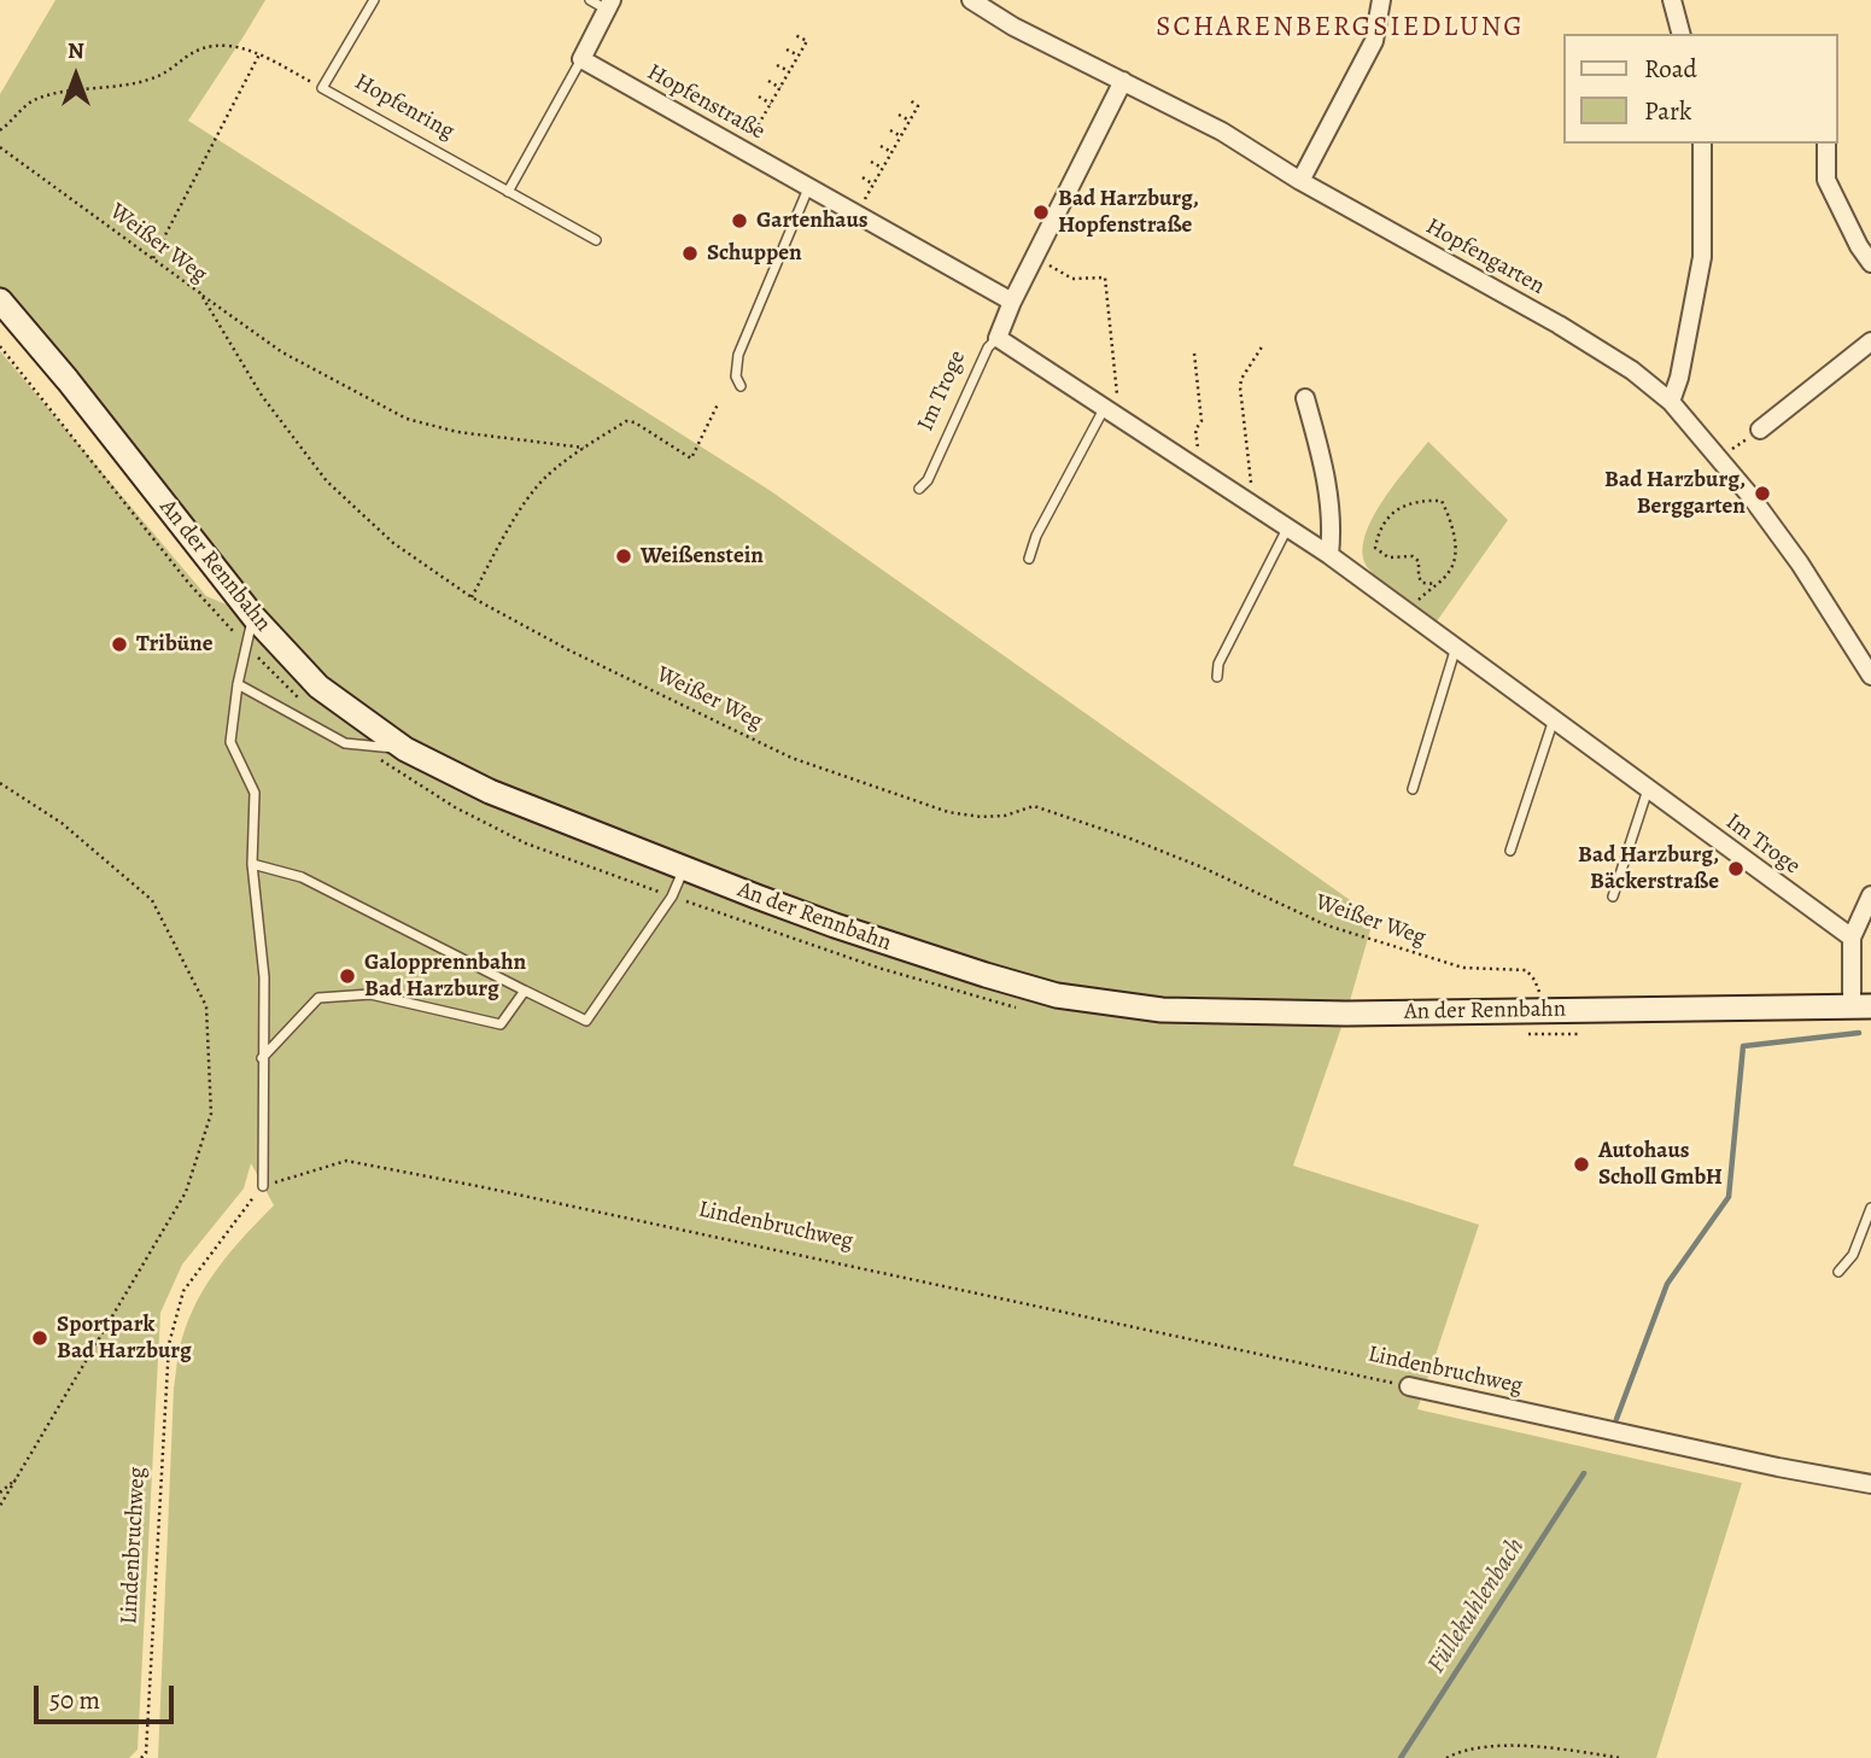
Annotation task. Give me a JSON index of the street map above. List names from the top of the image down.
{
  "streets": {
    "main road": ["An der Rennbahn"],
    "street": [
      "Hopfenstraße",
      "Hopfengarten",
      "Im Troge",
      "Lindenbruchweg"
    ],
    "lane": ["Hopfenring"],
    "path": ["Weißer Weg"]
  },
  "crossings": [
    ["Weißer Weg", "An der Rennbahn"]
  ],
  "districts": ["SCHARENBERGSIEDLUNG"],
  "water": ["Füllekuhlenbach"],
  "places": [
    "Bad Harzburg, Hopfenstraße",
    "Gartenhaus",
    "Schuppen",
    "Bad Harzburg, Berggarten",
    "Weißenstein",
    "Tribüne",
    "Bad Harzburg, Bäckerstraße",
    "Galopprennbahn Bad Harzburg",
    "Autohaus Scholl GmbH",
    "Sportpark Bad Harzburg"
  ],
  "legend": ["Road", "Park"],
  "scale_bar": "50 m",
  "north": "top"
}
